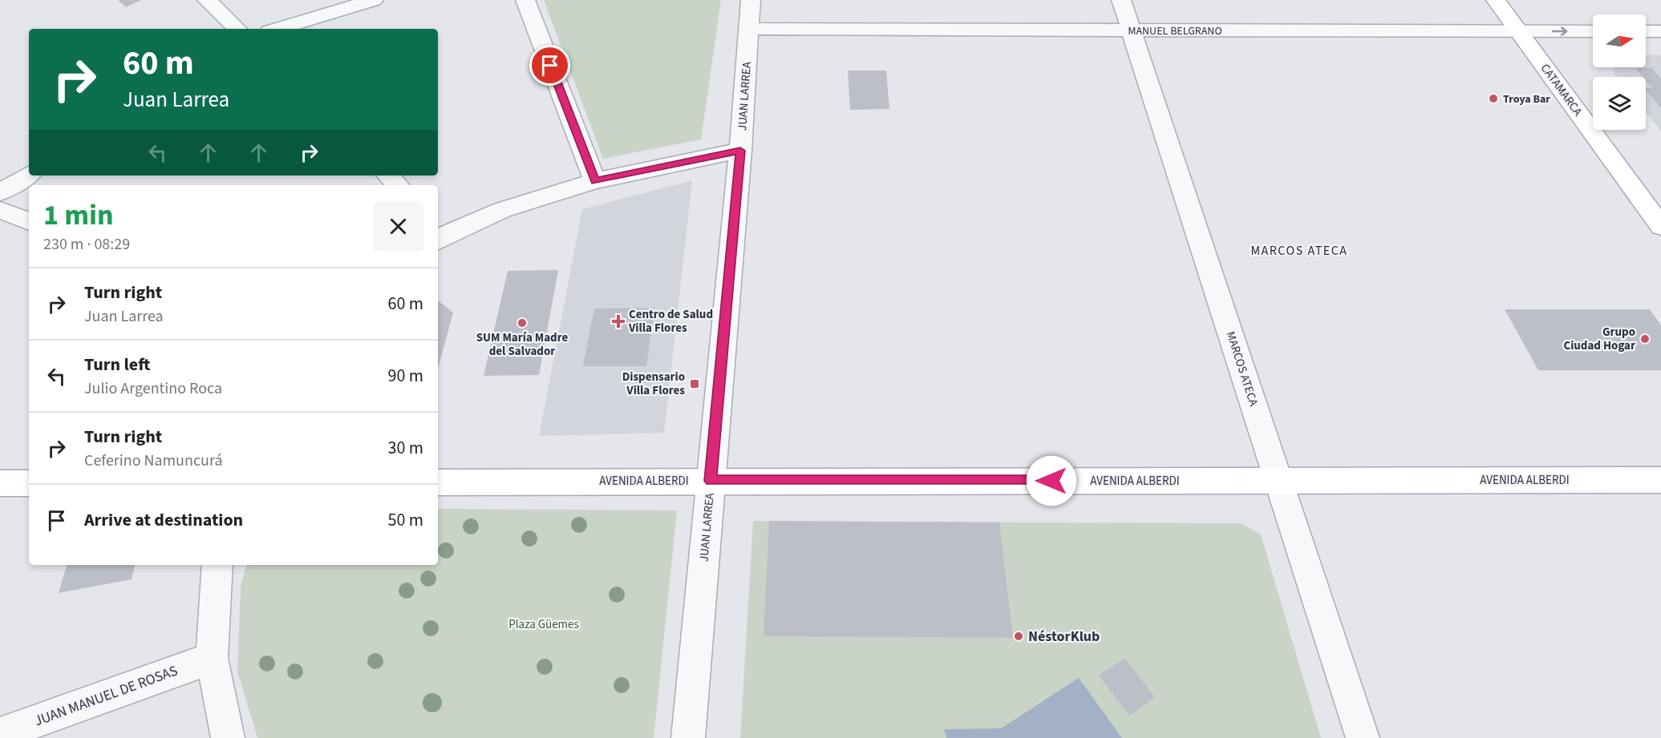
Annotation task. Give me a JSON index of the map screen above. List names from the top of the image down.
{
  "streets": {
    "main road": ["CATAMARCA", "AVENIDA ALBERDI"],
    "street": [
      "MANUEL BELGRANO",
      "JUAN LARREA",
      "MARCOS ATECA",
      "JUAN MANUEL DE ROSAS"
    ]
  },
  "crossings": [
    ["MANUEL BELGRANO", "CATAMARCA"],
    ["MANUEL BELGRANO", "JUAN LARREA"],
    ["MANUEL BELGRANO", "MARCOS ATECA"],
    ["JUAN LARREA", "AVENIDA ALBERDI"],
    ["MARCOS ATECA", "AVENIDA ALBERDI"]
  ],
  "districts": ["MARCOS ATECA"],
  "parks": ["Plaza Güemes"],
  "places": {
    "other": [
      "Troya Bar",
      "SUM María Madre del Salvador",
      "Grupo Ciudad Hogar",
      "NéstorKlub"
    ],
    "health": ["Centro de Salud Villa Flores"],
    "transit": ["Dispensario Villa Flores"]
  },
  "north": "right",
  "page": {
    "turn": ["60 m", "Juan Larrea"],
    "heading": ["1 min", "230 m · 08:29"],
    "list": [
      {
        "name": "Turn right",
        "note": "Juan Larrea",
        "value": "60 m"
      },
      {
        "name": "Turn left",
        "note": "Julio Argentino Roca",
        "value": "90 m"
      },
      {
        "name": "Turn right",
        "note": "Ceferino Namuncurá",
        "value": "30 m"
      },
      {
        "name": "Arrive at destination",
        "value": "50 m"
      }
    ]
  }
}
